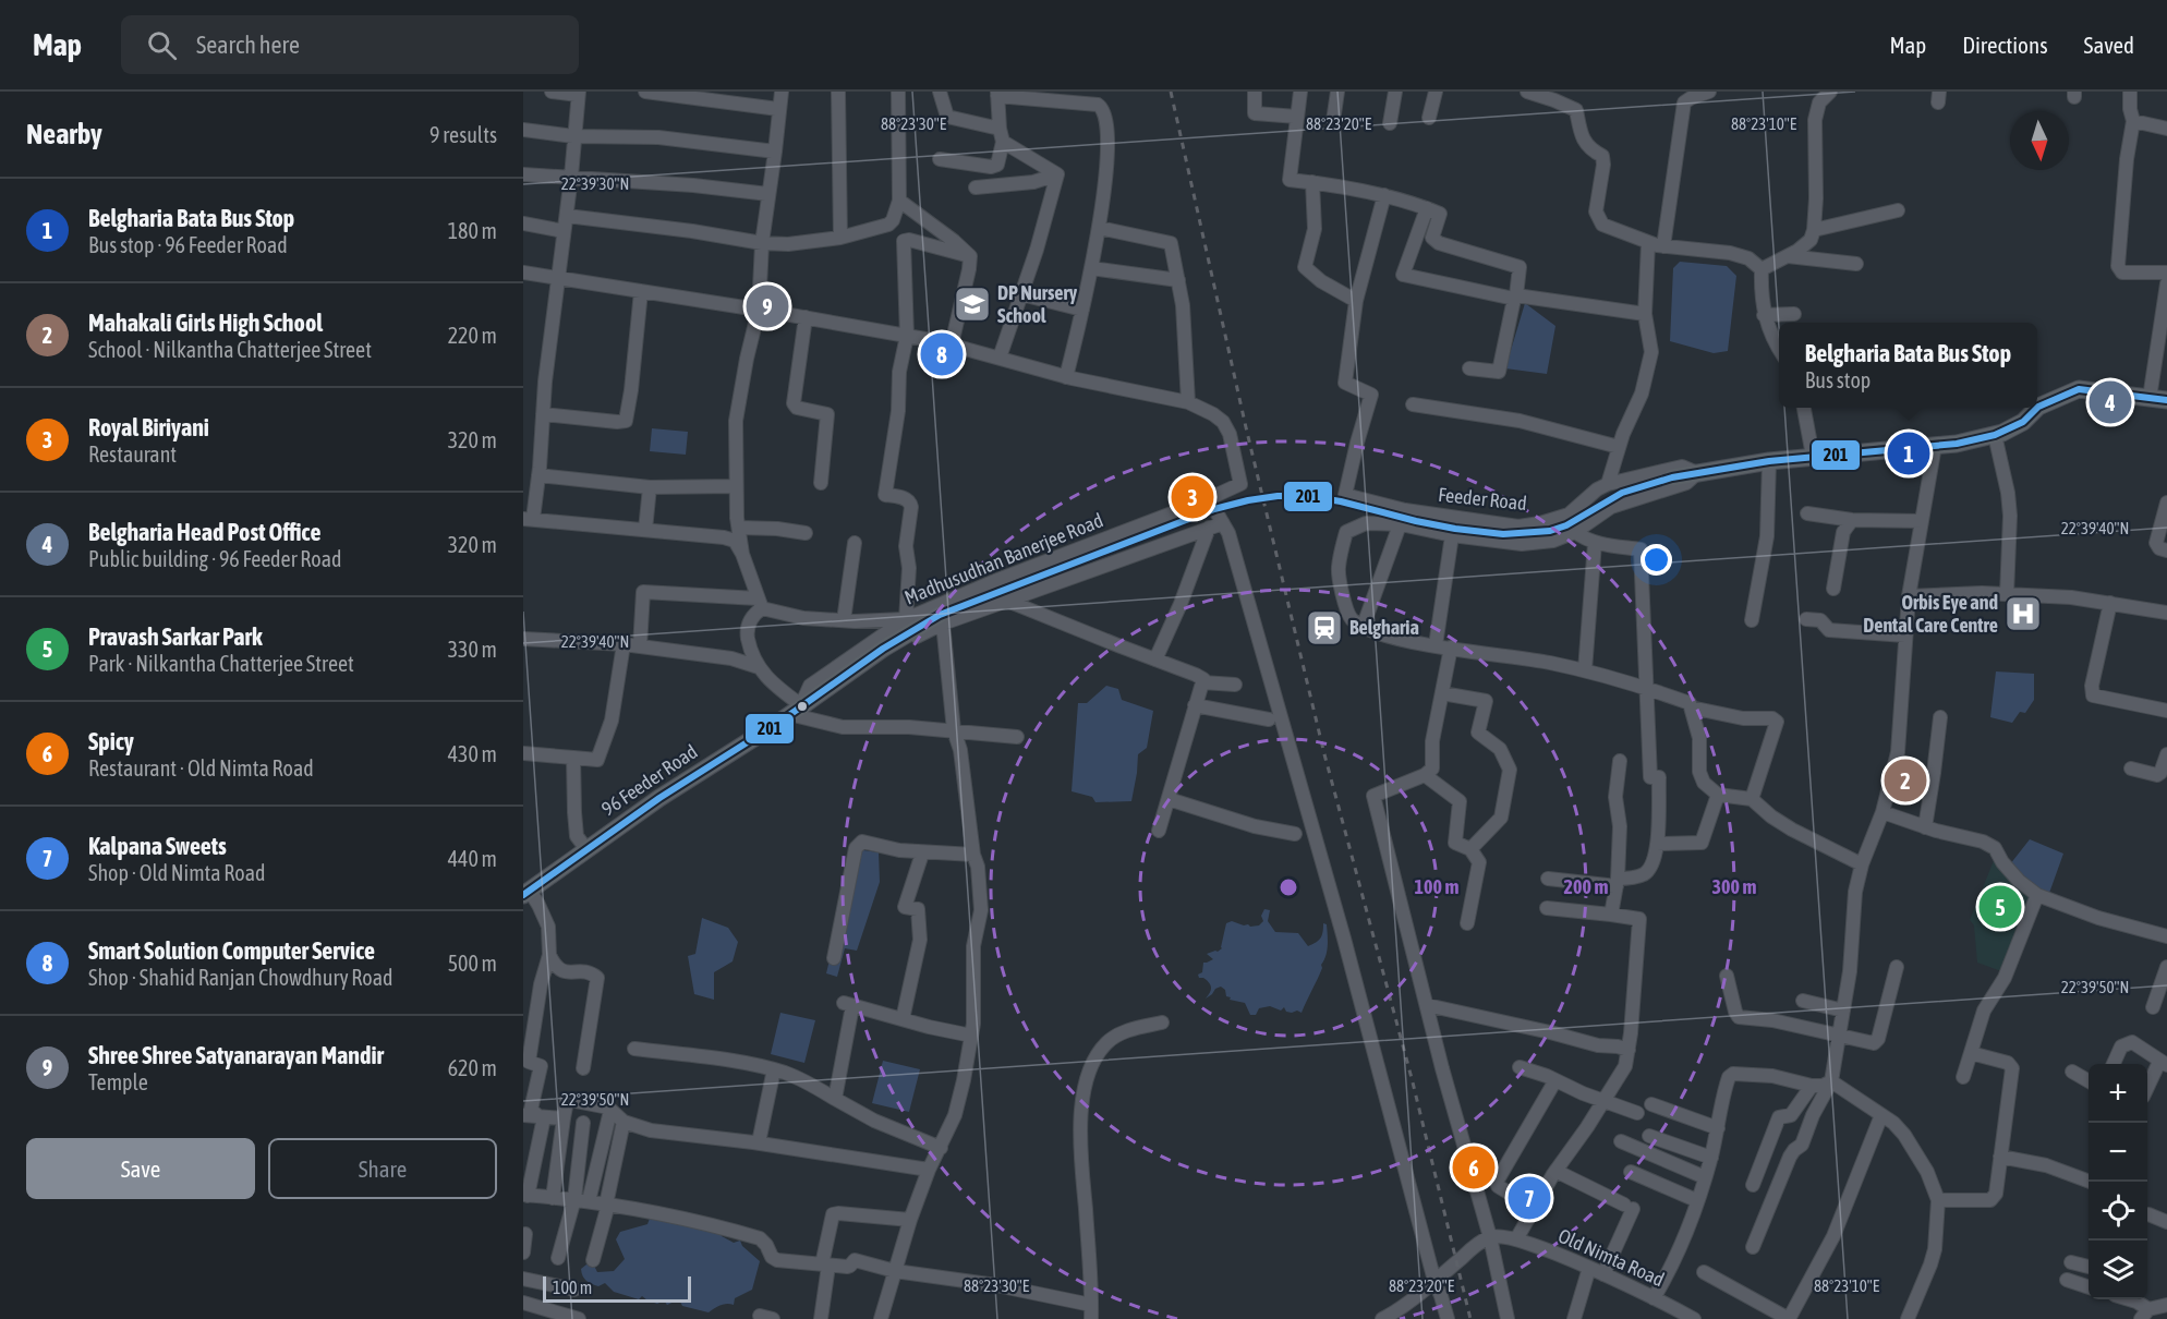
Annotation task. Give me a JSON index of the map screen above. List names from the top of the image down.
{
  "streets": {
    "main road": ["96 Feeder Road"],
    "street": ["Feeder Road", "Madhusudhan Banerjee Road", "Old Nimta Road"]
  },
  "crossings": [
    ["Madhusudhan Banerjee Road", "96 Feeder Road"]
  ],
  "places": {
    "school or university": ["DP Nursery School"],
    "hospital": ["Orbis Eye and Dental Care Centre"],
    "station": ["Belgharia"]
  },
  "lines": ["transit line 201"],
  "scale_bar": "100 m",
  "north": "bottom",
  "page": {
    "header": "Map",
    "search": "Search here",
    "nav": ["Map", "Directions", "Saved"],
    "heading": ["Nearby", "9 results"],
    "list": [
      {
        "mark": "1",
        "name": "Belgharia Bata Bus Stop",
        "note": "Bus stop · 96 Feeder Road",
        "value": "180 m"
      },
      {
        "mark": "2",
        "name": "Mahakali Girls High School",
        "note": "School · Nilkantha Chatterjee Street",
        "value": "220 m"
      },
      {
        "mark": "3",
        "name": "Royal Biriyani",
        "note": "Restaurant",
        "value": "320 m"
      },
      {
        "mark": "4",
        "name": "Belgharia Head Post Office",
        "note": "Public building · 96 Feeder Road",
        "value": "320 m"
      },
      {
        "mark": "5",
        "name": "Pravash Sarkar Park",
        "note": "Park · Nilkantha Chatterjee Street",
        "value": "330 m"
      },
      {
        "mark": "6",
        "name": "Spicy",
        "note": "Restaurant · Old Nimta Road",
        "value": "430 m"
      },
      {
        "mark": "7",
        "name": "Kalpana Sweets",
        "note": "Shop · Old Nimta Road",
        "value": "440 m"
      },
      {
        "mark": "8",
        "name": "Smart Solution Computer Service",
        "note": "Shop · Shahid Ranjan Chowdhury Road",
        "value": "500 m"
      },
      {
        "mark": "9",
        "name": "Shree Shree Satyanarayan Mandir",
        "note": "Temple",
        "value": "620 m"
      }
    ],
    "pins": [
      "9",
      "8",
      "4",
      "1",
      "3",
      "2",
      "5",
      "6",
      "7"
    ],
    "popup": ["Belgharia Bata Bus Stop", "Bus stop"],
    "map_buttons": ["+", "−"],
    "buttons": ["Save", "Share"],
    "scale": "100 m"
  },
  "coordinates": [
    "88°23'30\"E",
    "88°23'20\"E",
    "88°23'10\"E",
    "22°39'30\"N",
    "22°39'40\"N",
    "22°39'50\"N"
  ],
  "rings": ["100 m", "200 m", "300 m"]
}
